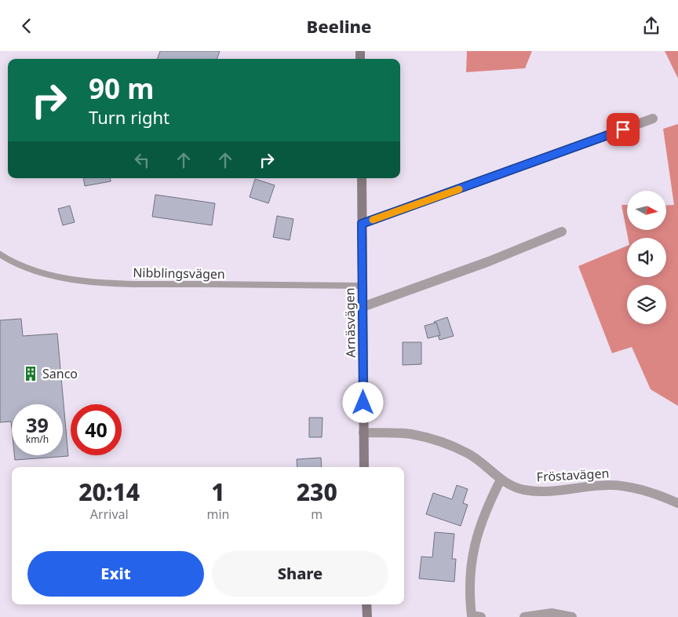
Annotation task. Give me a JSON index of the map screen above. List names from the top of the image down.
{
  "streets": {
    "street": ["Arnäsvägen", "Fröstavägen"],
    "lane": ["Nibblingsvägen"]
  },
  "crossings": [
    ["Nibblingsvägen", "Arnäsvägen"],
    ["Arnäsvägen", "Fröstavägen"]
  ],
  "places": {
    "building": ["Sanco"]
  },
  "north": "right",
  "page": {
    "header": "Beeline",
    "turn": ["90 m", "Turn right"],
    "speed": "39 km/h",
    "limit": "40",
    "eta": [
      "20:14",
      "Arrival",
      "1",
      "min",
      "230",
      "m"
    ],
    "buttons": ["Exit", "Share"]
  }
}
